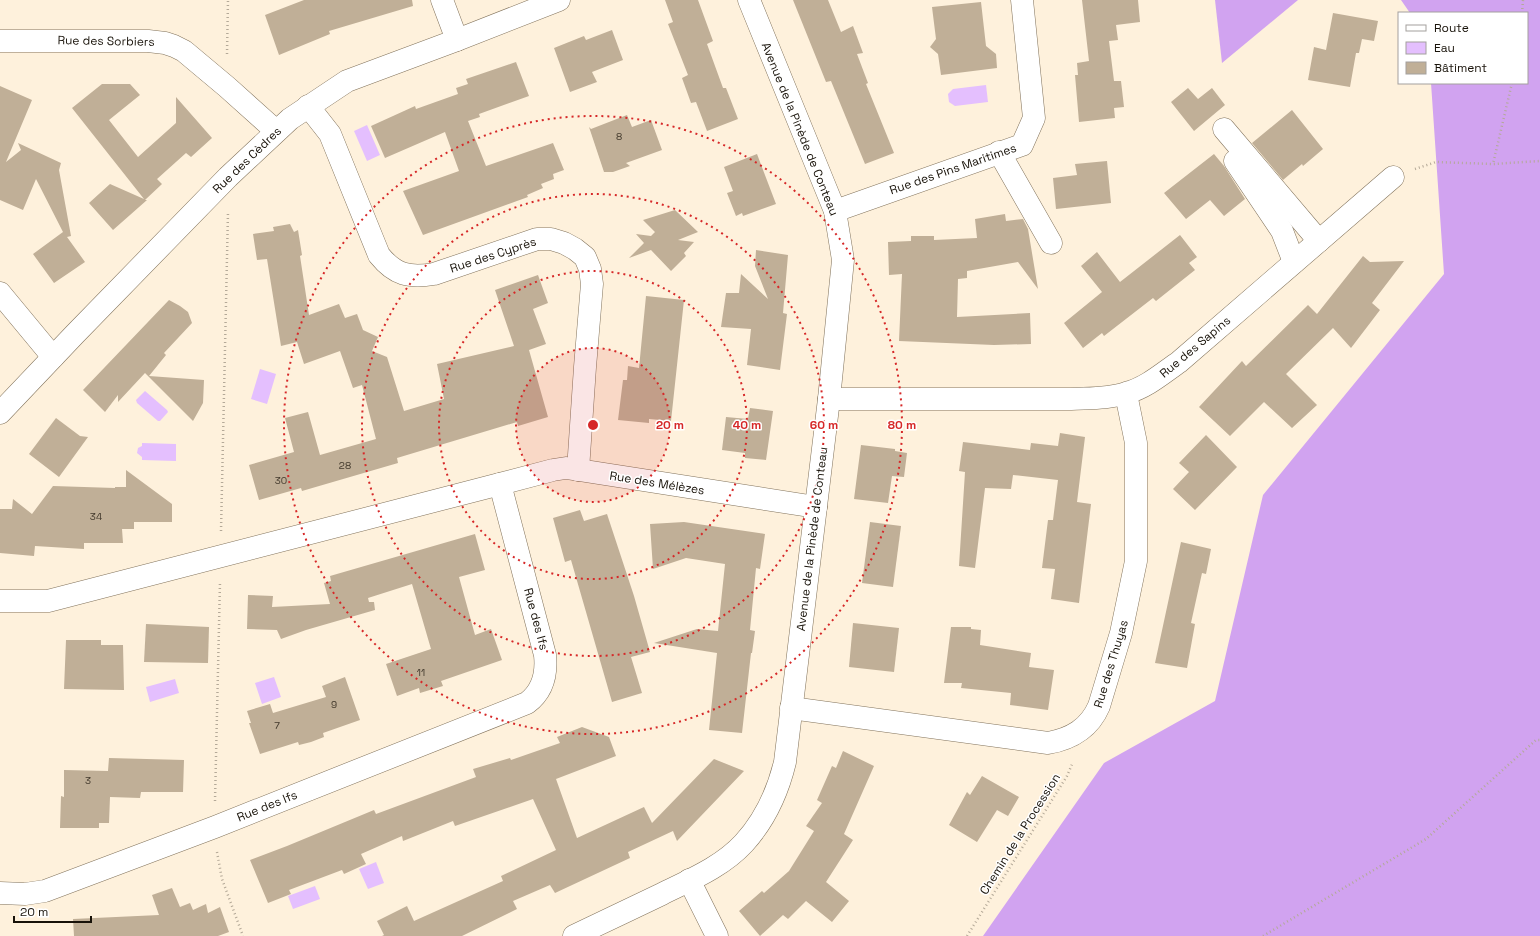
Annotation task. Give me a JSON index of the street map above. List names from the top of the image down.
{
  "streets": {
    "street": [
      "Rue des Sorbiers",
      "Avenue de la Pinède de Conteau",
      "Rue des Cèdres",
      "Rue des Pins Maritimes",
      "Rue des Cyprès",
      "Rue des Sapins",
      "Rue des Mélèzes",
      "Rue des Ifs",
      "Rue des Thuyas"
    ],
    "path": ["Chemin de la Procession"]
  },
  "crossings": [
    ["Rue des Sorbiers", "Rue des Cèdres"],
    ["Avenue de la Pinède de Conteau", "Rue des Pins Maritimes"],
    ["Avenue de la Pinède de Conteau", "Rue des Sapins"],
    ["Avenue de la Pinède de Conteau", "Rue des Mélèzes"],
    ["Avenue de la Pinède de Conteau", "Rue des Thuyas"],
    ["Rue des Cèdres", "Rue des Cyprès"],
    ["Rue des Cyprès", "Rue des Mélèzes"],
    ["Rue des Sapins", "Rue des Thuyas"],
    ["Rue des Mélèzes", "Rue des Ifs"],
    ["Rue des Thuyas", "Chemin de la Procession"]
  ],
  "house_numbers": [
    "8",
    "28",
    "30",
    "34",
    "11",
    "9",
    "7",
    "3"
  ],
  "legend": ["Route", "Eau", "Bâtiment"],
  "scale_bar": "20 m",
  "rings": [
    "20 m",
    "40 m",
    "60 m",
    "80 m"
  ]
}
